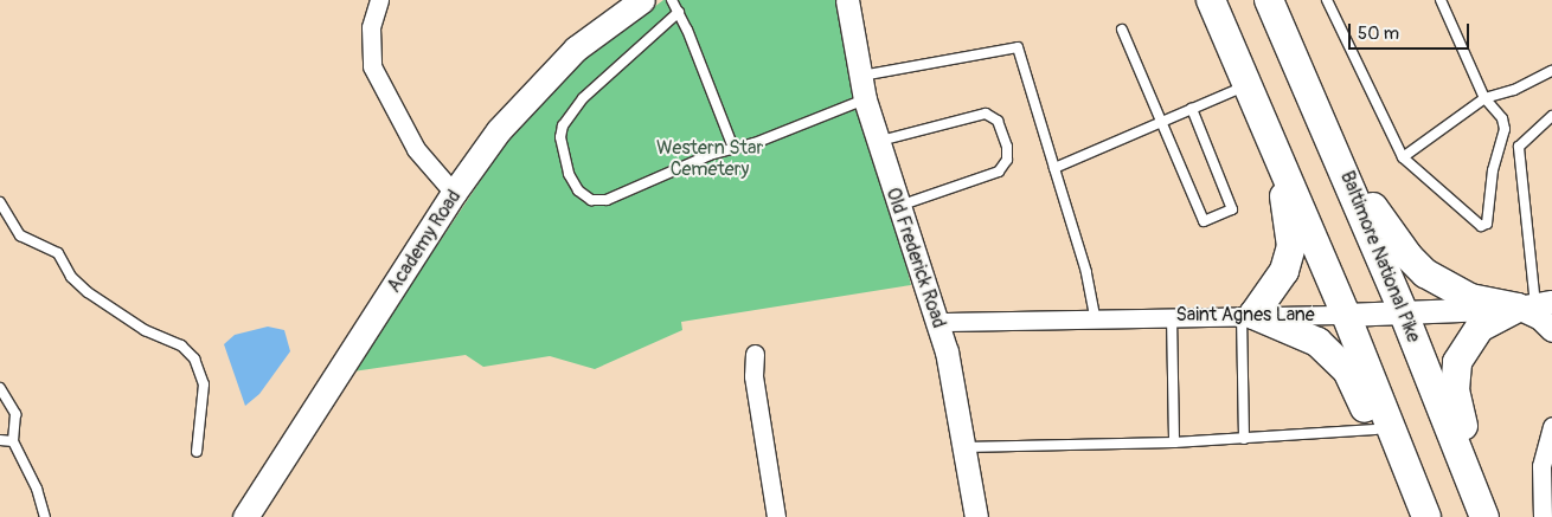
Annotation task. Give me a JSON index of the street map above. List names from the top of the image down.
{
  "streets": {
    "main road": ["Academy Road", "Baltimore National Pike"],
    "street": ["Old Frederick Road", "Saint Agnes Lane"]
  },
  "crossings": [
    ["Baltimore National Pike", "Saint Agnes Lane"],
    ["Old Frederick Road", "Saint Agnes Lane"]
  ],
  "parks": ["Western Star Cemetery"],
  "scale_bar": "50 m"
}
